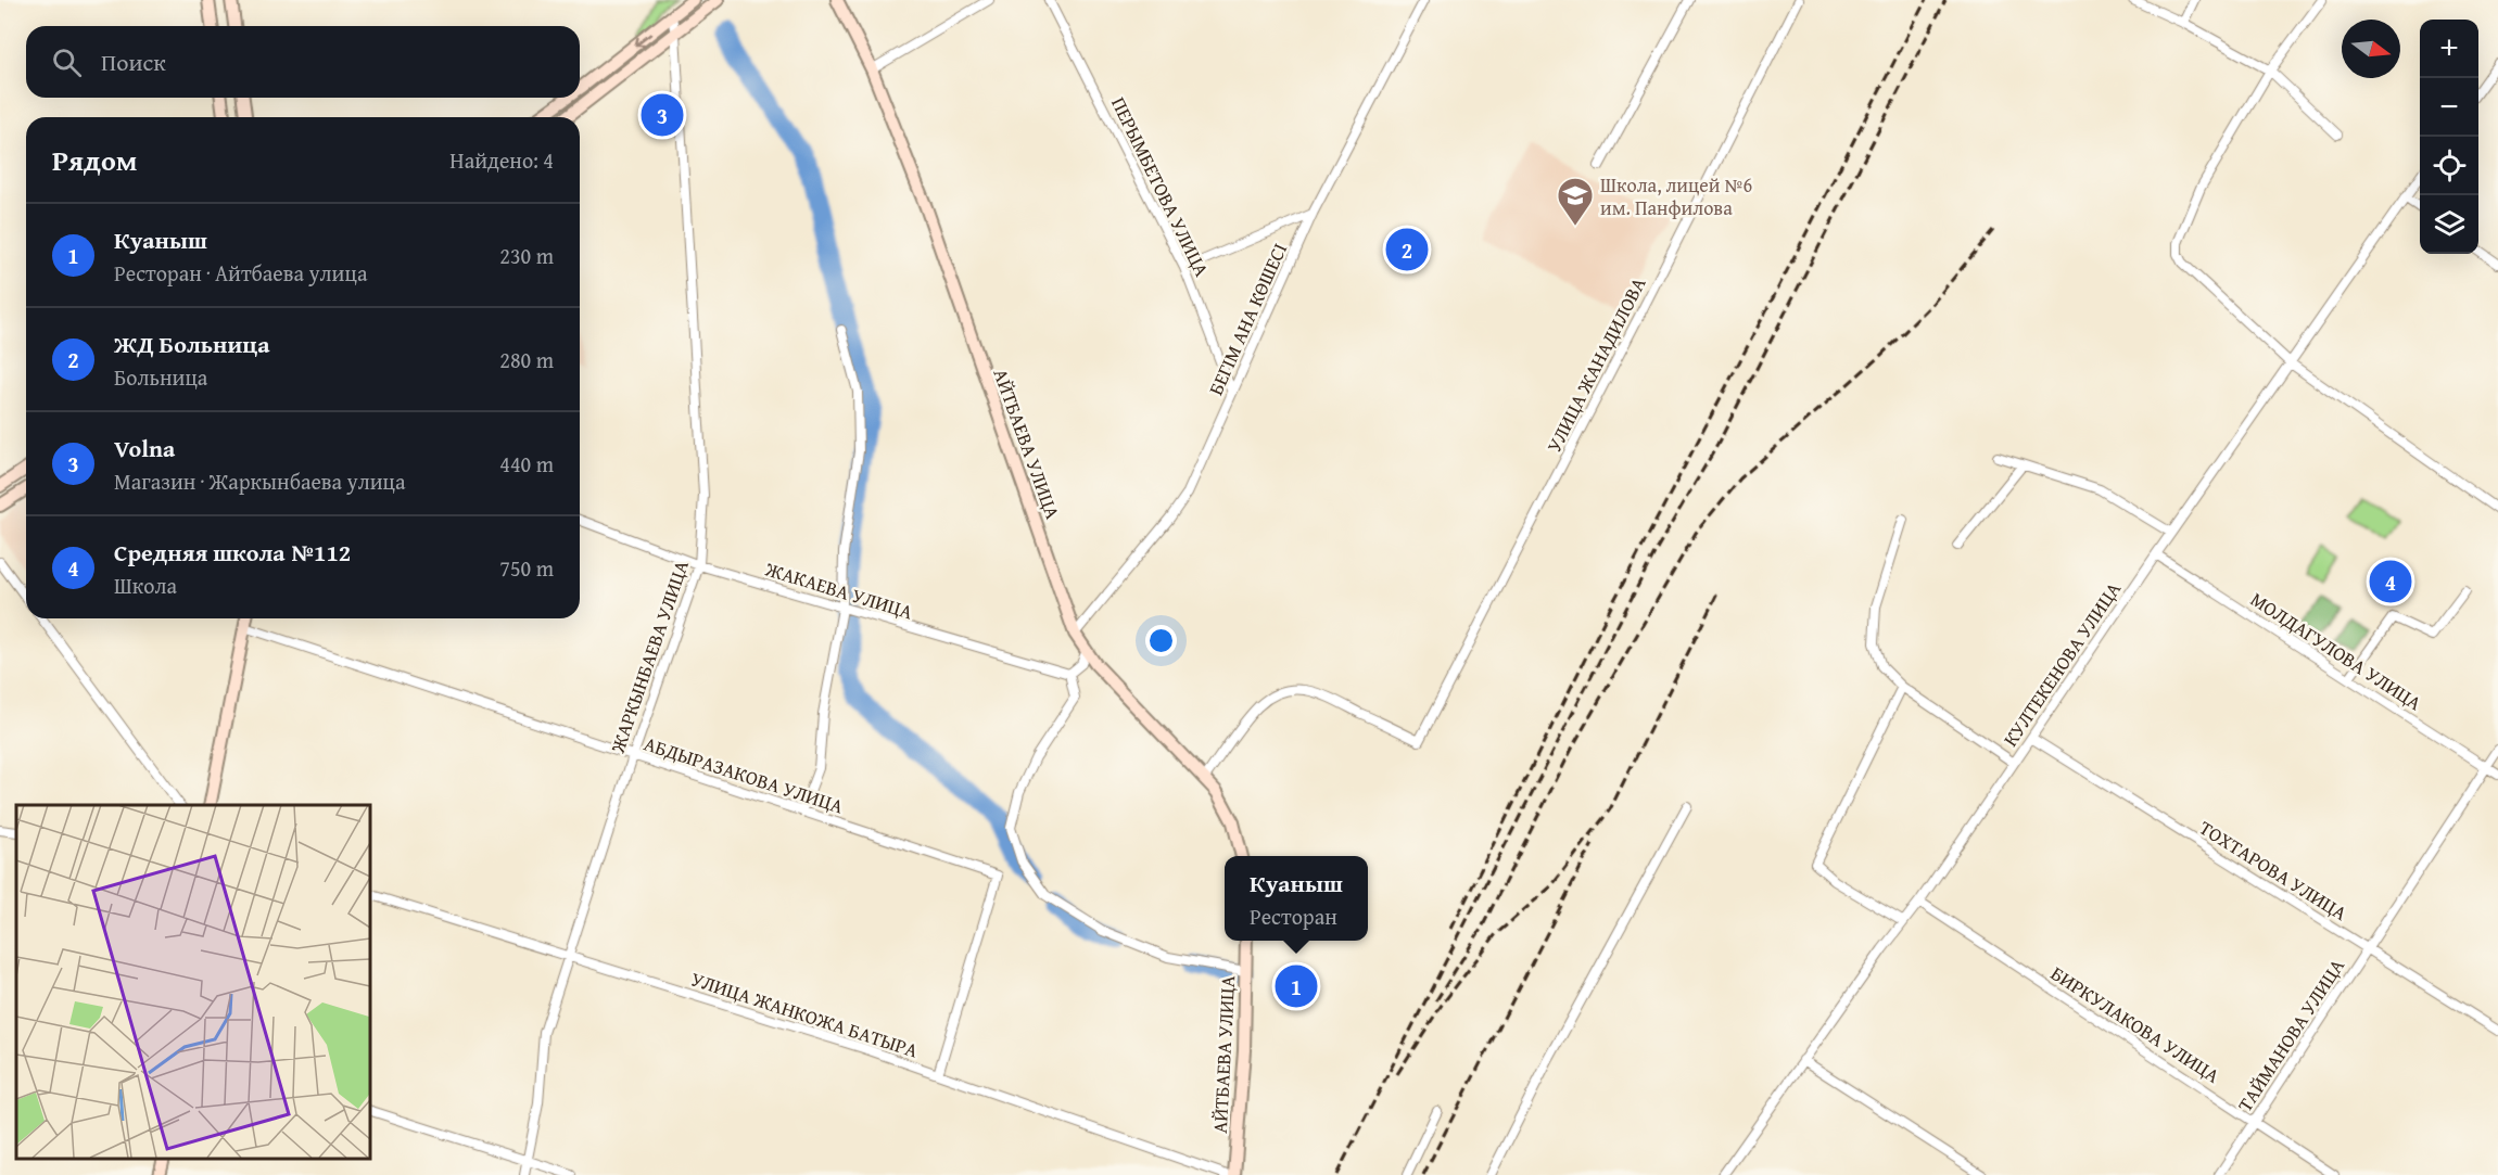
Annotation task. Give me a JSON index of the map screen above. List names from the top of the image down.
{
  "streets": {
    "street": [
      "ПЕРЫМБЕТОВА УЛИЦА",
      "БЕГІМ АНА КӨШЕСІ",
      "УЛИЦА ЖАНАДИЛОВА",
      "АЙТБАЕВА УЛИЦА",
      "ЖАКАЕВА УЛИЦА",
      "МОЛДАГУЛОВА УЛИЦА",
      "ЖАРКЫНБАЕВА УЛИЦА",
      "КУЛТЕКЕНОВА УЛИЦА",
      "АБДЫРАЗАКОВА УЛИЦА",
      "ТОХТАРОВА УЛИЦА",
      "УЛИЦА ЖАНКОЖА БАТЫРА",
      "БИРКУЛАКОВА УЛИЦА",
      "ТАЙМАНОВА УЛИЦА"
    ]
  },
  "crossings": [
    ["ПЕРЫМБЕТОВА УЛИЦА", "БЕГІМ АНА КӨШЕСІ"],
    ["БЕГІМ АНА КӨШЕСІ", "АЙТБАЕВА УЛИЦА"],
    ["УЛИЦА ЖАНАДИЛОВА", "АЙТБАЕВА УЛИЦА"],
    ["ЖАКАЕВА УЛИЦА", "ЖАРКЫНБАЕВА УЛИЦА"],
    ["МОЛДАГУЛОВА УЛИЦА", "КУЛТЕКЕНОВА УЛИЦА"],
    ["МОЛДАГУЛОВА УЛИЦА", "ТАЙМАНОВА УЛИЦА"],
    ["ЖАРКЫНБАЕВА УЛИЦА", "АБДЫРАЗАКОВА УЛИЦА"],
    ["ЖАРКЫНБАЕВА УЛИЦА", "УЛИЦА ЖАНКОЖА БАТЫРА"],
    ["КУЛТЕКЕНОВА УЛИЦА", "ТОХТАРОВА УЛИЦА"],
    ["КУЛТЕКЕНОВА УЛИЦА", "БИРКУЛАКОВА УЛИЦА"],
    ["АБДЫРАЗАКОВА УЛИЦА", "УЛИЦА ЖАНКОЖА БАТЫРА"],
    ["ТОХТАРОВА УЛИЦА", "ТАЙМАНОВА УЛИЦА"],
    ["БИРКУЛАКОВА УЛИЦА", "ТАЙМАНОВА УЛИЦА"]
  ],
  "places": {
    "school or university": ["Школа, лицей №6 им. Панфилова"]
  },
  "north": "right",
  "page": {
    "map_buttons": ["+", "−"],
    "search": "Поиск",
    "pins": [
      "3",
      "2",
      "4",
      "1"
    ],
    "heading": ["Рядом", "Найдено: 4"],
    "list": [
      {
        "mark": "1",
        "name": "Куаныш",
        "note": "Ресторан · Айтбаева улица",
        "value": "230 m"
      },
      {
        "mark": "2",
        "name": "ЖД Больница",
        "note": "Больница",
        "value": "280 m"
      },
      {
        "mark": "3",
        "name": "Volna",
        "note": "Магазин · Жаркынбаева улица",
        "value": "440 m"
      },
      {
        "mark": "4",
        "name": "Средняя школа №112",
        "note": "Школа",
        "value": "750 m"
      }
    ],
    "popup": ["Куаныш", "Ресторан"]
  }
}
